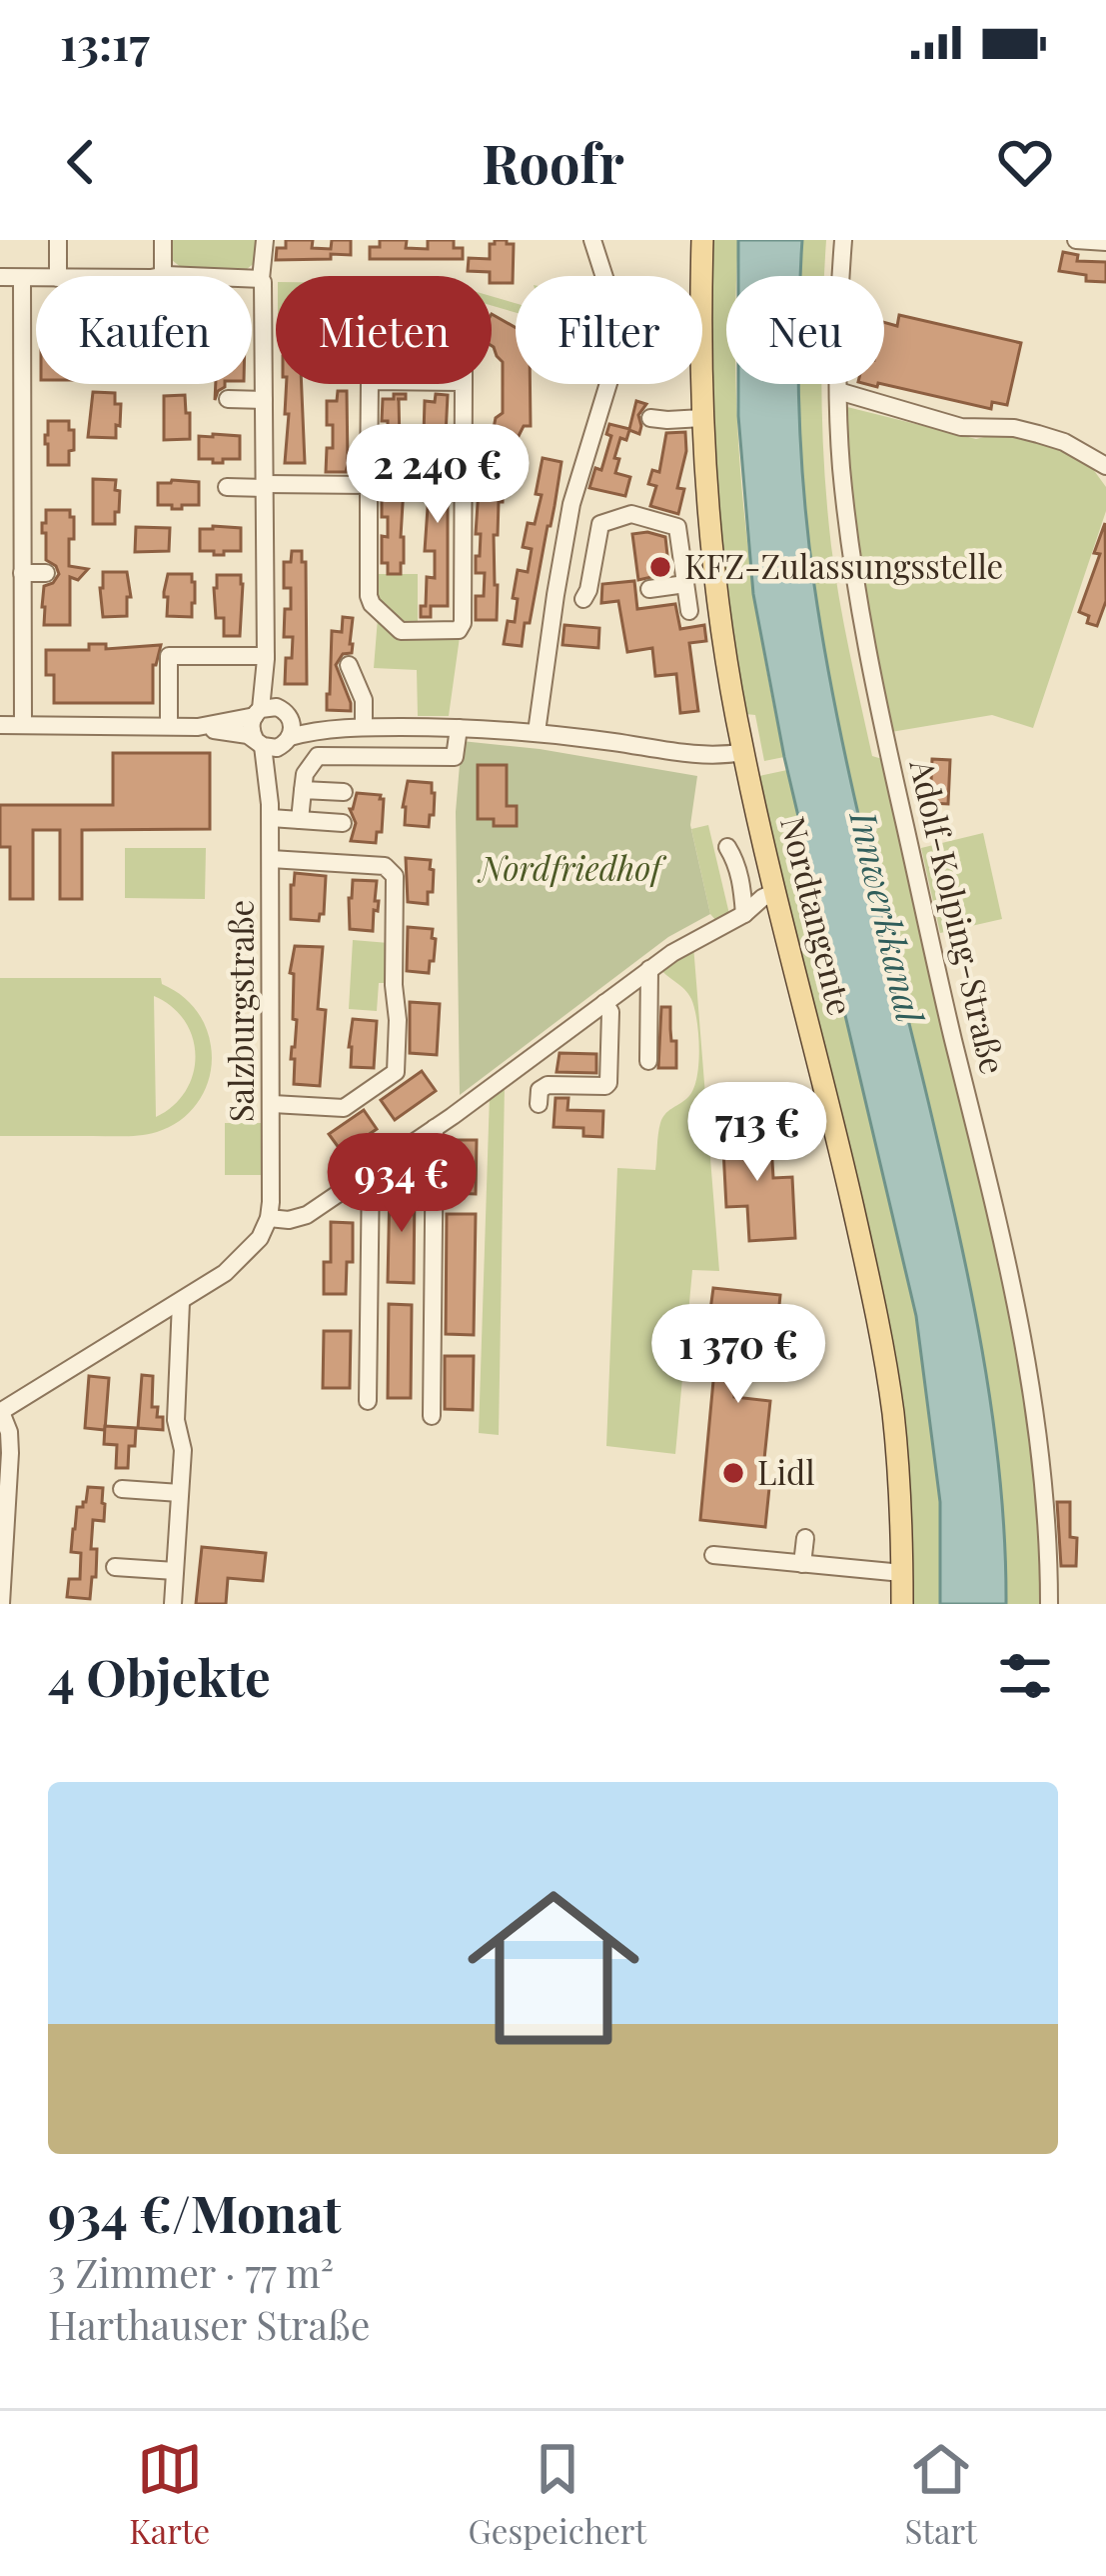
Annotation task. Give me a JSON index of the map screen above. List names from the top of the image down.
{
  "streets": {
    "main road": ["Nordtangente"],
    "street": ["Adolf-Kolping-Straße", "Salzburgstraße"]
  },
  "water": ["Innwerkkanal"],
  "parks": ["Nordfriedhof"],
  "places": ["KFZ-Zulassungsstelle", "Lidl"],
  "page": {
    "status": "13:17",
    "header": "Roofr",
    "chip": [
      "Kaufen",
      "Mieten",
      "Filter",
      "Neu"
    ],
    "price": [
      "2 240 €",
      "713 €",
      "934 €",
      "1 370 €"
    ],
    "heading": "4 Objekte",
    "list": [
      {
        "name": "934 €/Monat",
        "note": "3 Zimmer · 77 m² · Harthauser Straße"
      }
    ],
    "tabs": ["Karte", "Gespeichert", "Start"]
  }
}
